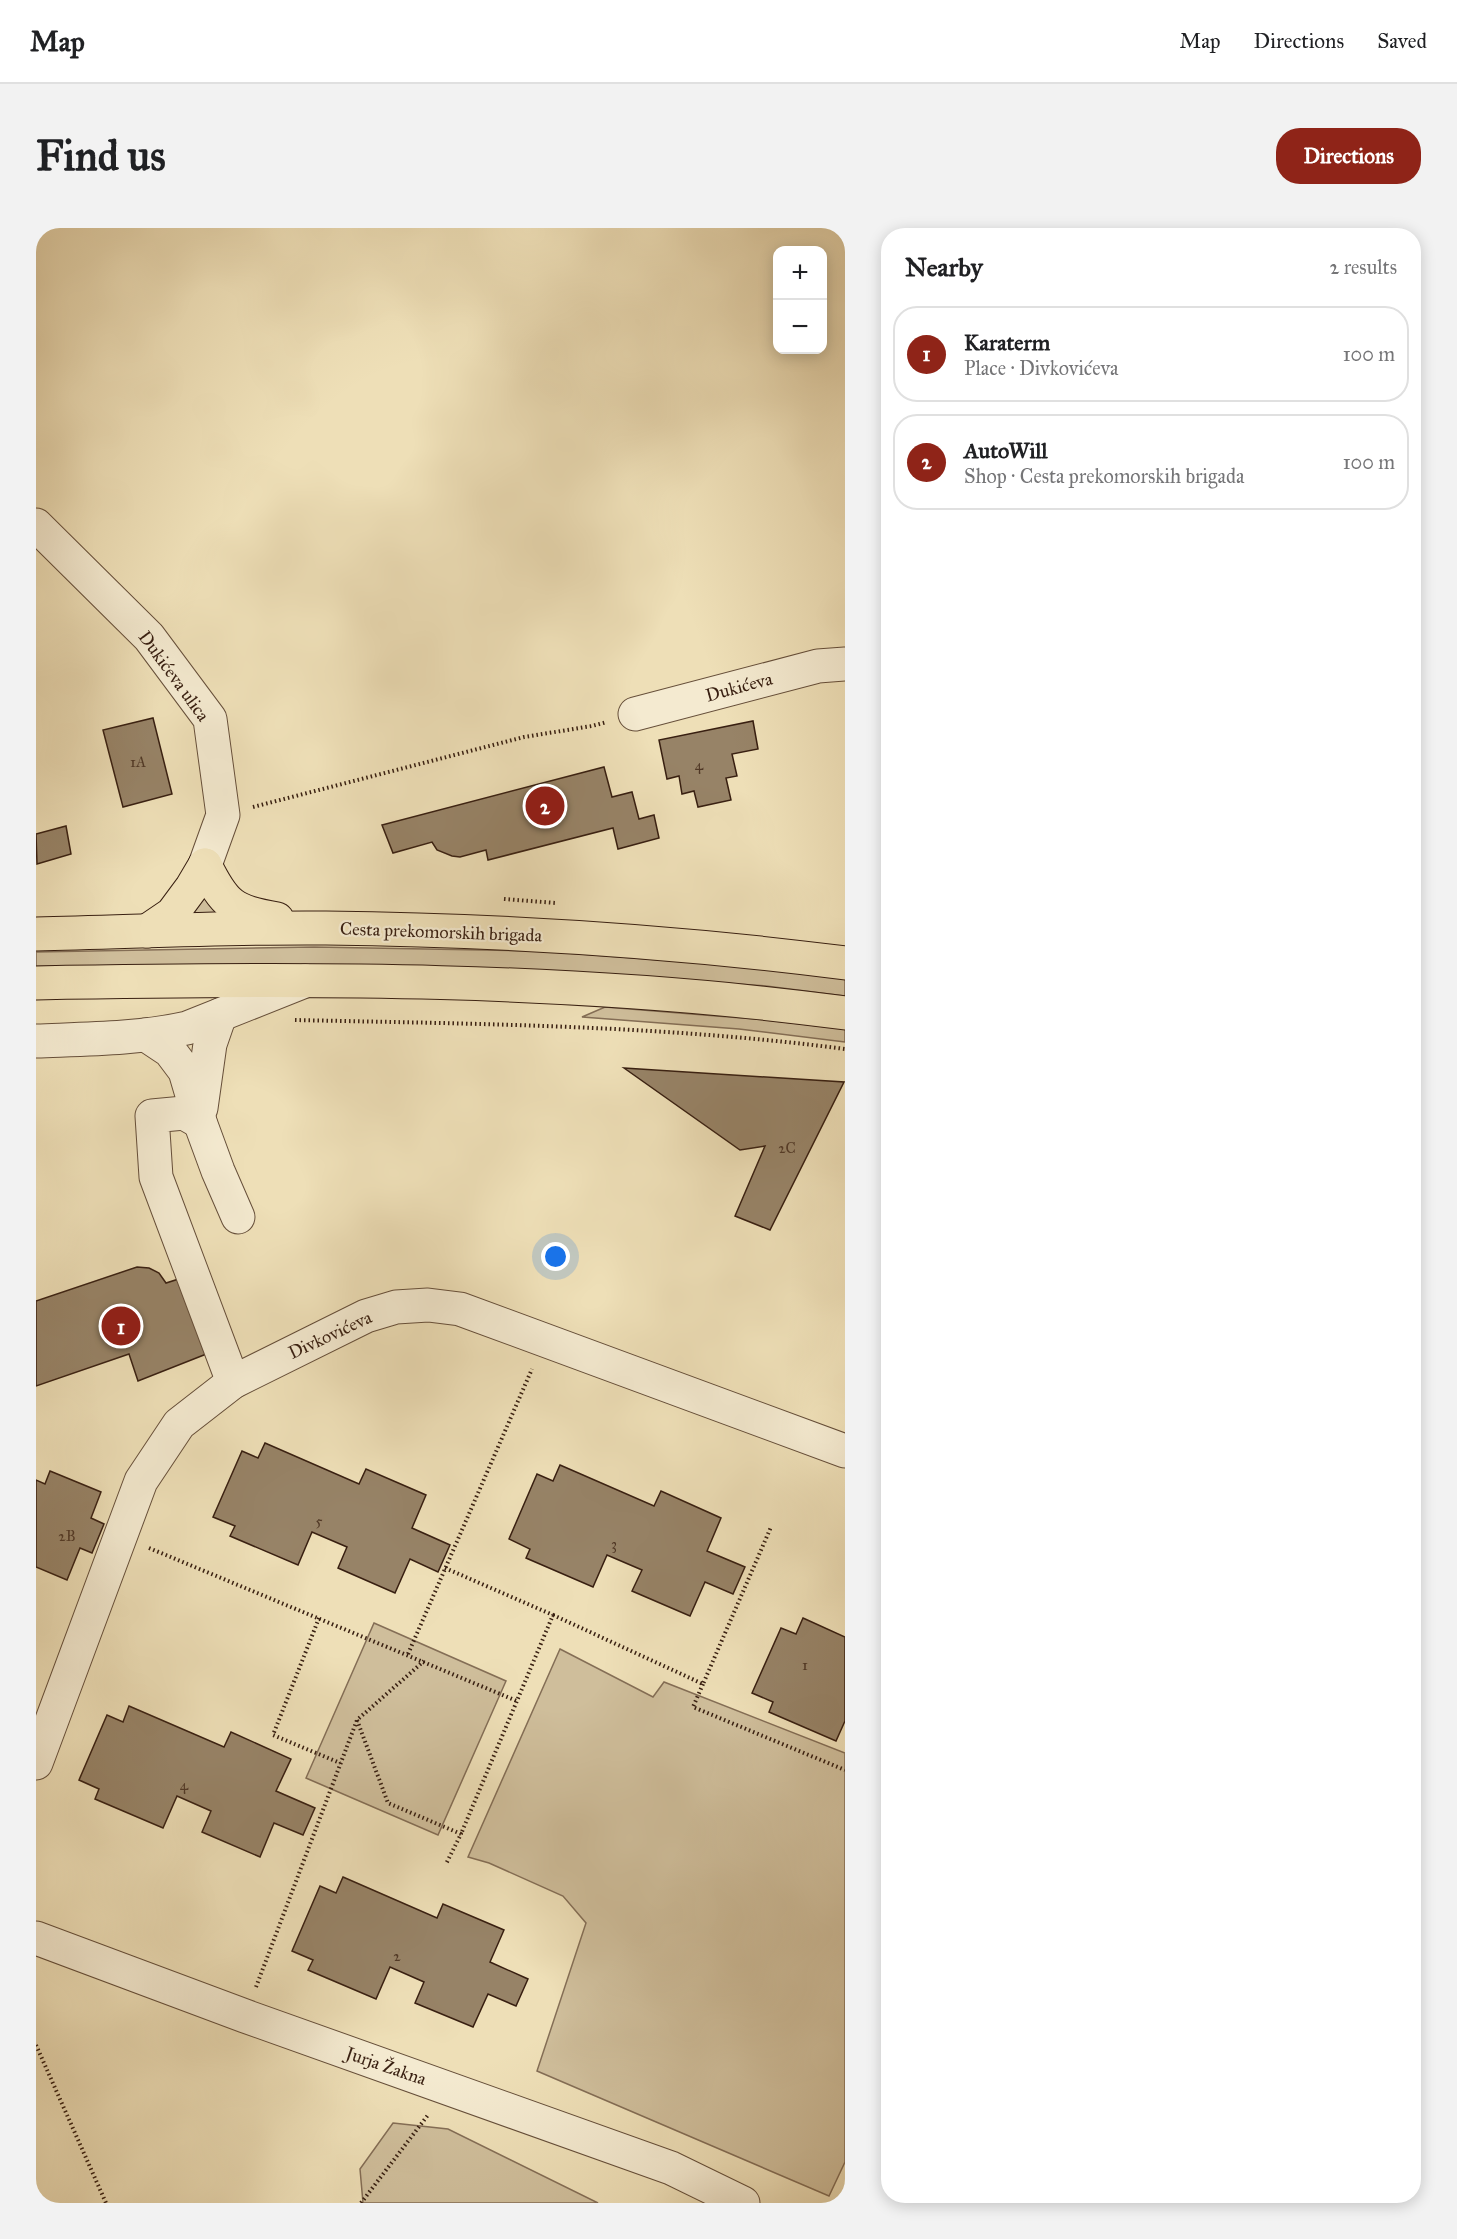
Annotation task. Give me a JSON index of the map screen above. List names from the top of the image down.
{
  "streets": {
    "main road": ["Cesta prekomorskih brigada"],
    "street": [
      "Dukićeva ulica",
      "Dukićeva",
      "Divkovićeva",
      "Jurja Žakna"
    ]
  },
  "house_numbers": [
    "1A",
    "4",
    "2C",
    "5",
    "2B",
    "3",
    "1",
    "4",
    "2"
  ],
  "page": {
    "header": "Map",
    "nav": ["Map", "Directions", "Saved"],
    "buttons": "Directions",
    "title": "Find us",
    "heading": ["Nearby", "2 results"],
    "map_buttons": ["+", "−"],
    "list": [
      {
        "mark": "1",
        "name": "Karaterm",
        "note": "Place · Divkovićeva",
        "value": "100 m"
      },
      {
        "mark": "2",
        "name": "AutoWill",
        "note": "Shop · Cesta prekomorskih brigada",
        "value": "100 m"
      }
    ],
    "pins": ["2", "1"]
  }
}
